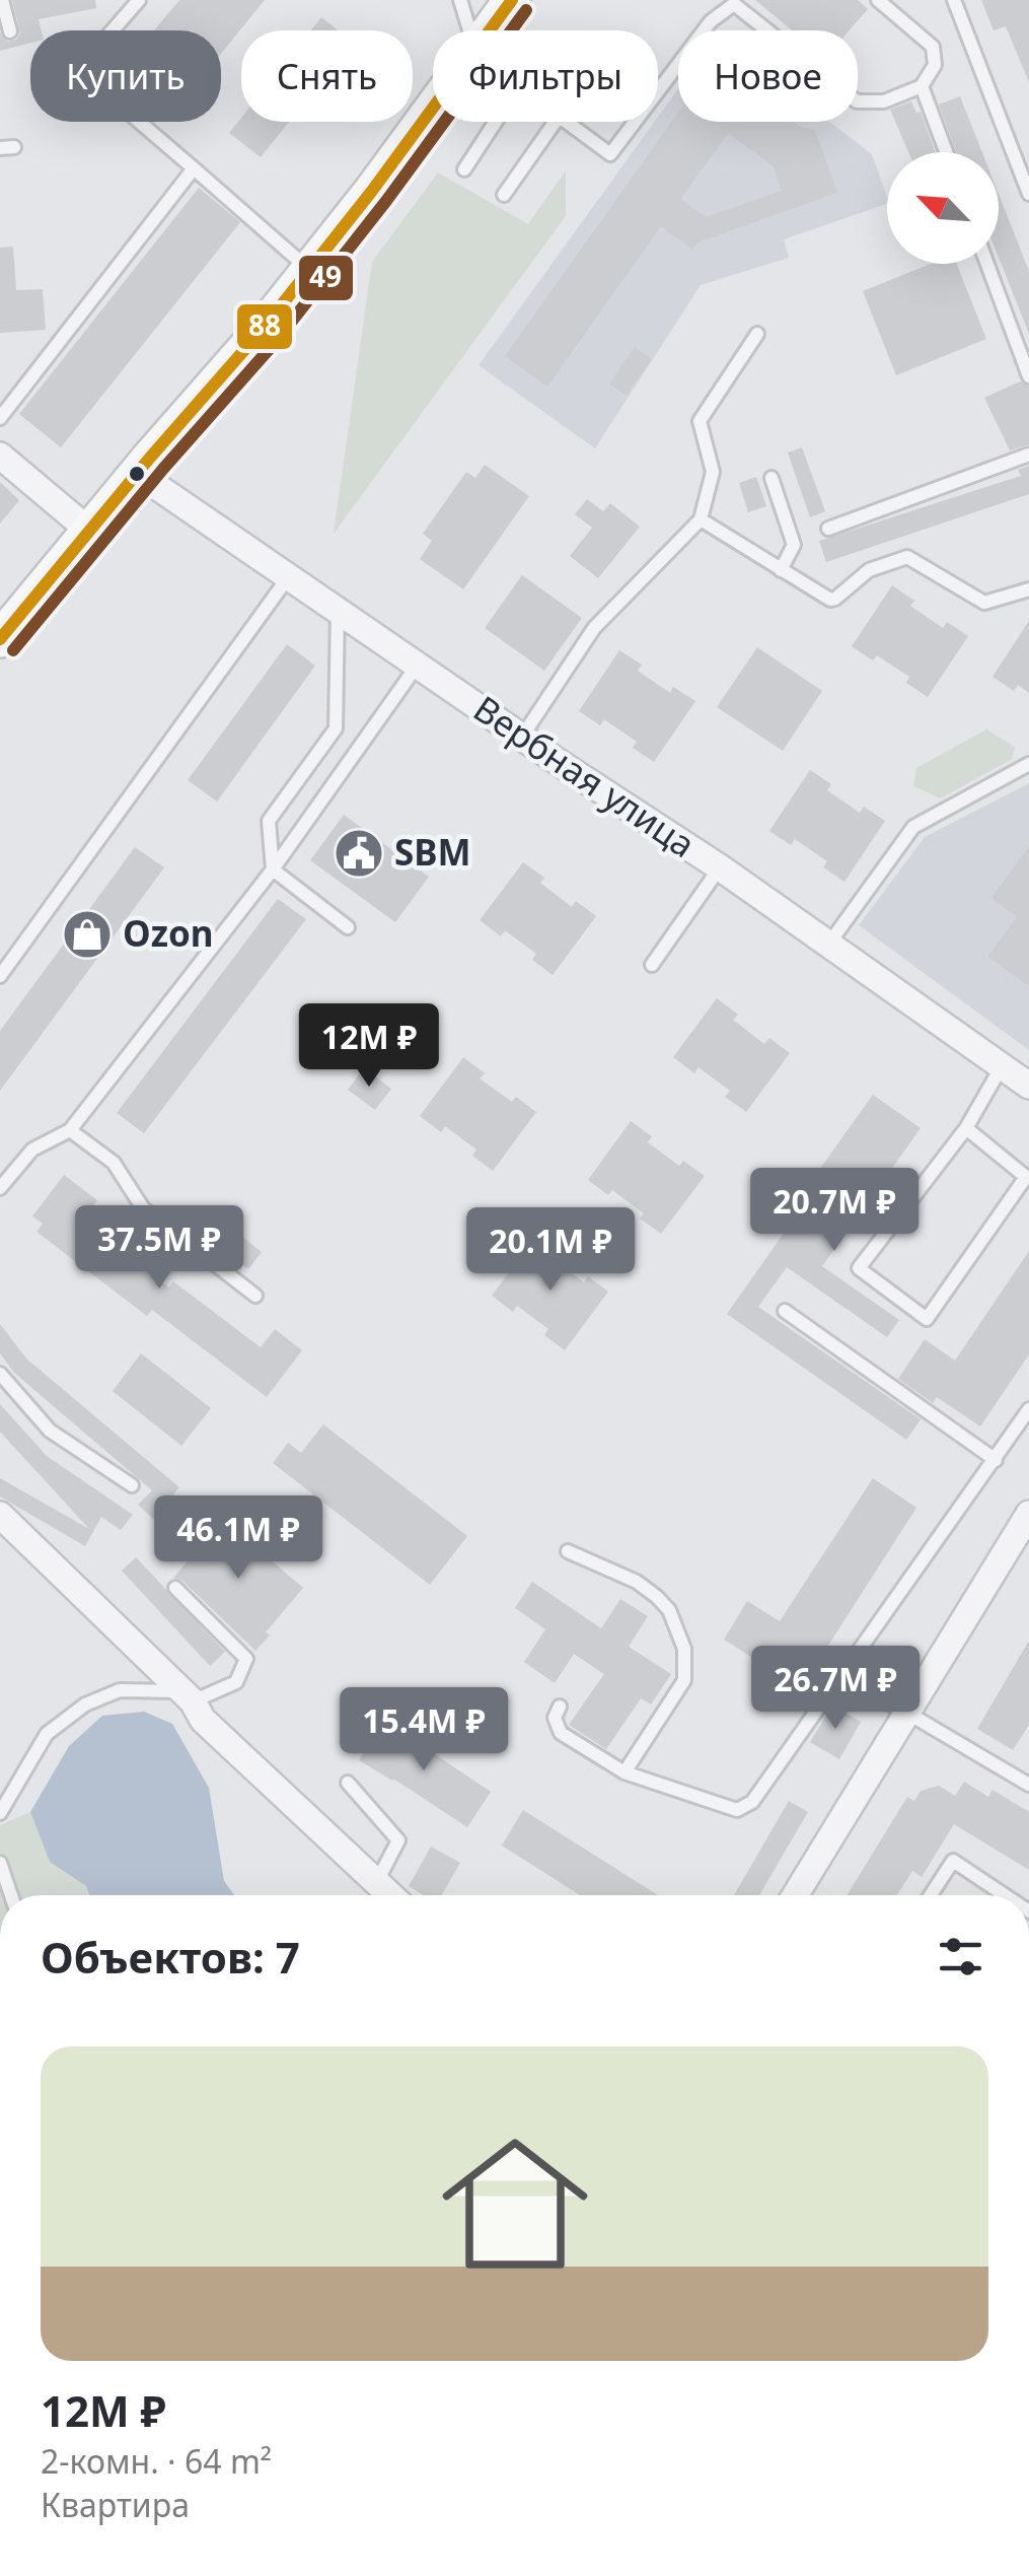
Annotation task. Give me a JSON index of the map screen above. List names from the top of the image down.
{
  "streets": {
    "street": ["Вербная улица"]
  },
  "places": {
    "public building": ["SBM"],
    "shop": ["Ozon"]
  },
  "lines": ["transit line 88", "transit line 49"],
  "north": "top left",
  "page": {
    "chip": [
      "Купить",
      "Снять",
      "Фильтры",
      "Новое"
    ],
    "price": [
      "12M ₽",
      "20.7M ₽",
      "37.5M ₽",
      "20.1M ₽",
      "46.1M ₽",
      "26.7M ₽",
      "15.4M ₽"
    ],
    "heading": "Объектов: 7",
    "list": [
      {
        "name": "12M ₽",
        "note": "2-комн. · 64 m² · Квартира"
      }
    ]
  }
}
